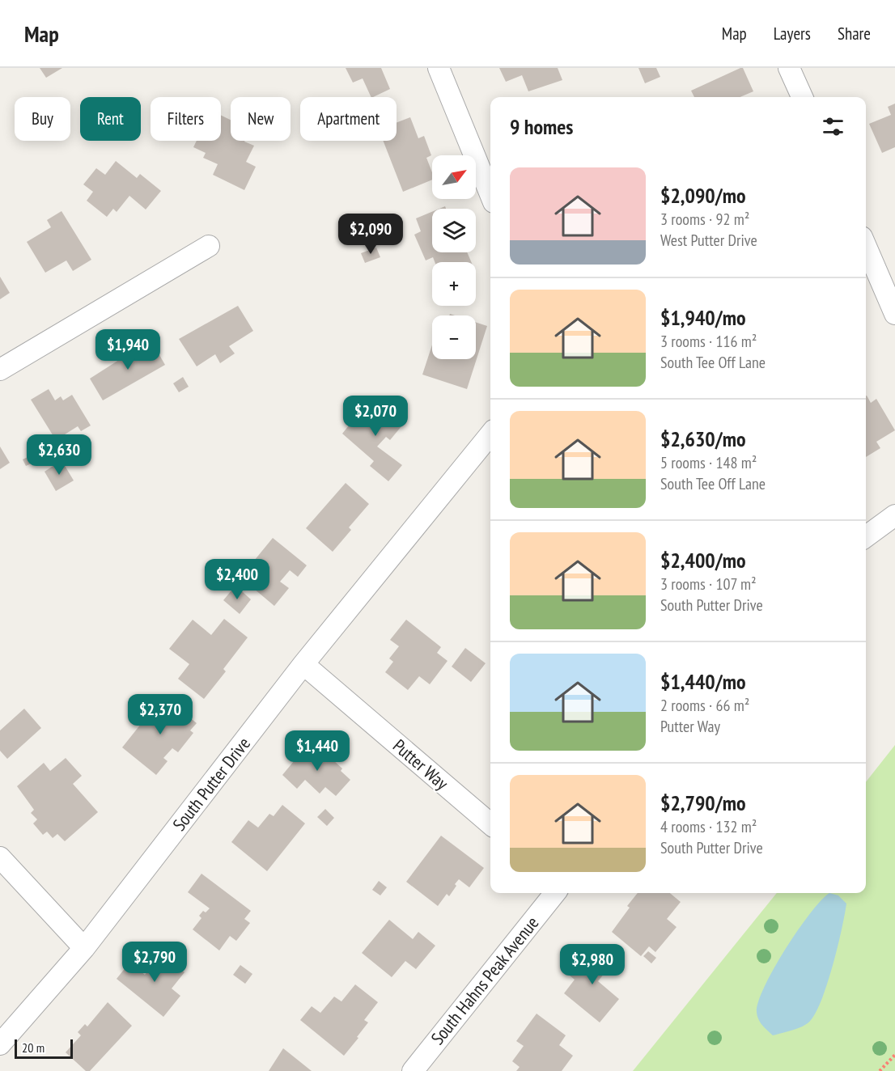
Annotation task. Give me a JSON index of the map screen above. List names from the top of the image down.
{
  "streets": {
    "street": ["Putter Way", "South Putter Drive", "South Hahns Peak Avenue"]
  },
  "crossings": [
    ["Putter Way", "South Putter Drive"]
  ],
  "scale_bar": "20 m",
  "north": "top right",
  "page": {
    "header": "Map",
    "nav": ["Map", "Layers", "Share"],
    "chip": [
      "Buy",
      "Rent",
      "Filters",
      "New",
      "Apartment"
    ],
    "heading": "9 homes",
    "map_buttons": ["+", "−"],
    "list": [
      {
        "name": "$2,090/mo",
        "note": "3 rooms · 92 m² · West Putter Drive"
      },
      {
        "name": "$1,940/mo",
        "note": "3 rooms · 116 m² · South Tee Off Lane"
      },
      {
        "name": "$2,630/mo",
        "note": "5 rooms · 148 m² · South Tee Off Lane"
      },
      {
        "name": "$2,400/mo",
        "note": "3 rooms · 107 m² · South Putter Drive"
      },
      {
        "name": "$1,440/mo",
        "note": "2 rooms · 66 m² · Putter Way"
      },
      {
        "name": "$2,790/mo",
        "note": "4 rooms · 132 m² · South Putter Drive"
      }
    ],
    "price": [
      "$2,090",
      "$1,940",
      "$2,070",
      "$2,630",
      "$2,400",
      "$2,370",
      "$1,440",
      "$2,790",
      "$2,980"
    ],
    "scale": "20 m"
  }
}
